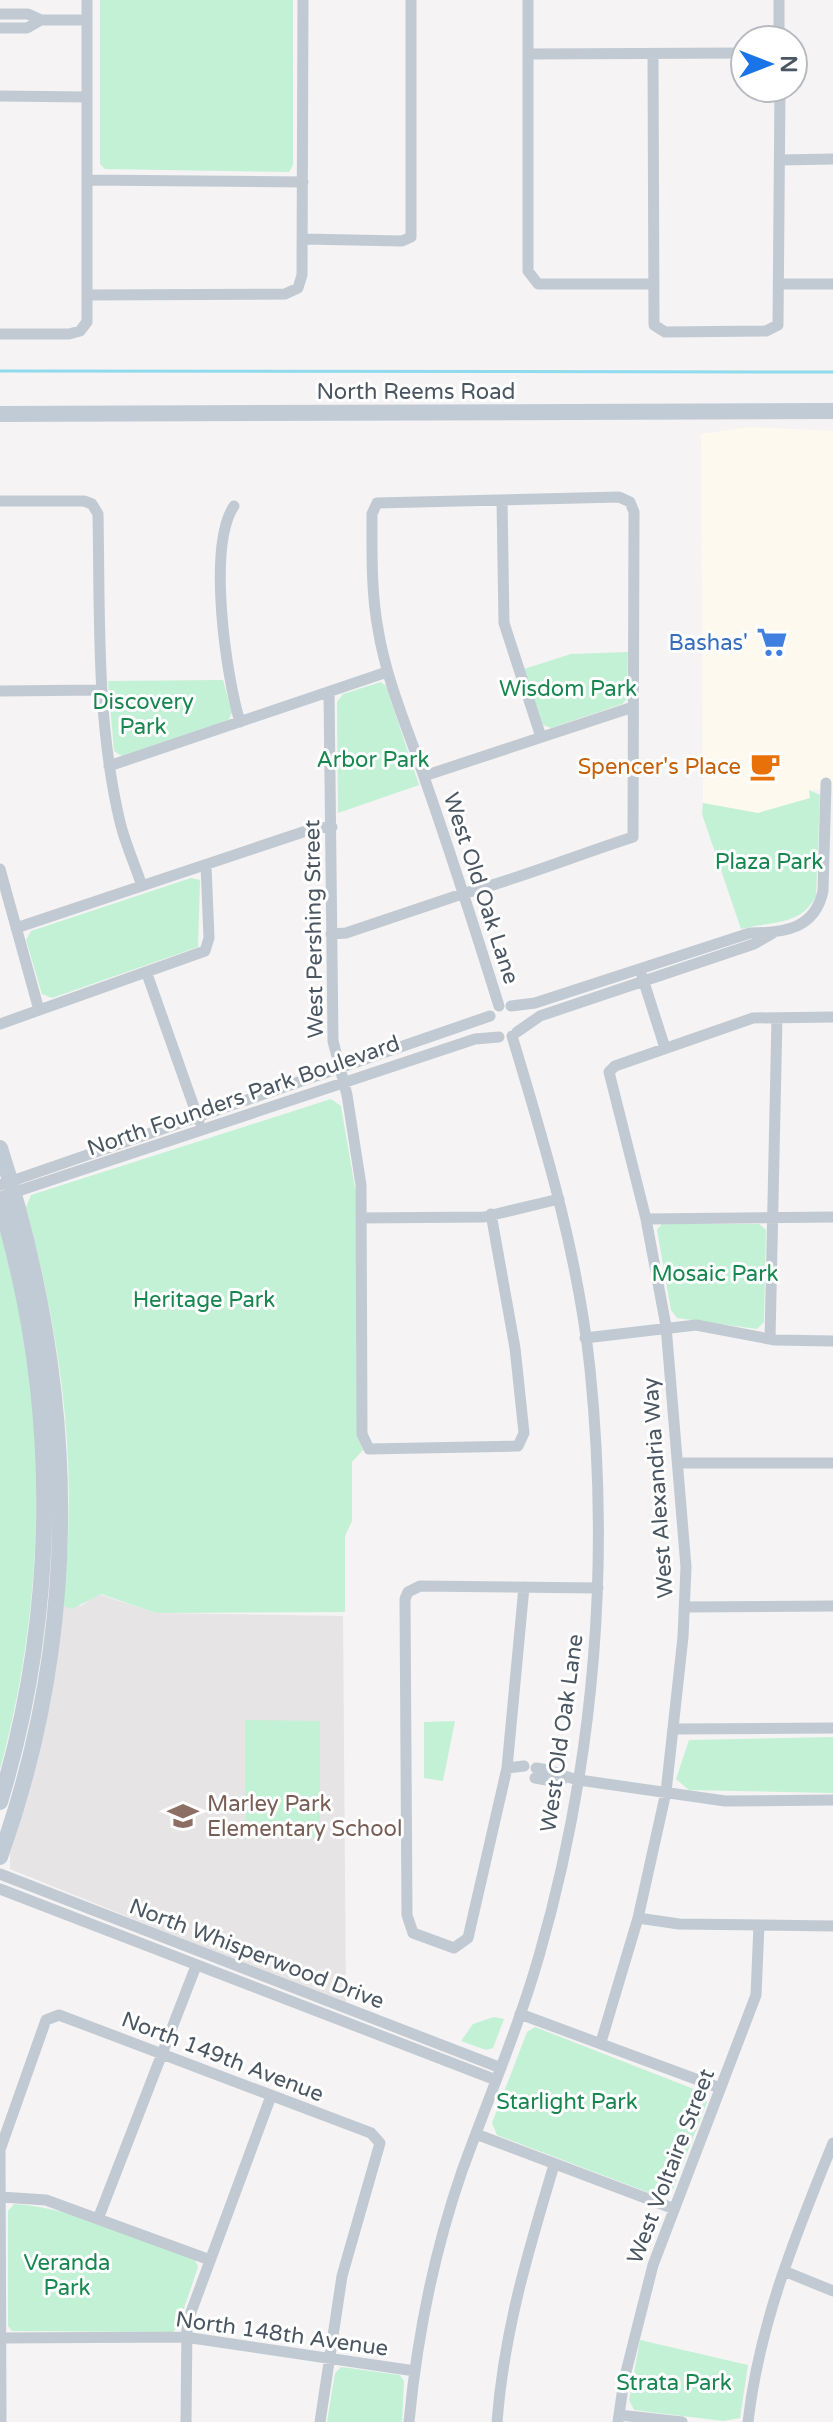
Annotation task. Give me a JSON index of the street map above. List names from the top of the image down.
{
  "streets": {
    "street": [
      "North Reems Road",
      "West Old Oak Lane",
      "West Pershing Street",
      "North Founders Park Boulevard",
      "West Alexandria Way",
      "North Whisperwood Drive",
      "North 149th Avenue",
      "West Voltaire Street",
      "North 148th Avenue"
    ]
  },
  "crossings": [
    ["West Old Oak Lane", "North Founders Park Boulevard"],
    ["West Old Oak Lane", "North Whisperwood Drive"],
    ["West Old Oak Lane", "North 148th Avenue"],
    ["West Pershing Street", "North Founders Park Boulevard"],
    ["North 149th Avenue", "North 148th Avenue"]
  ],
  "parks": [
    "Wisdom Park",
    "Discovery Park",
    "Arbor Park",
    "Plaza Park",
    "Mosaic Park",
    "Heritage Park",
    "Starlight Park",
    "Veranda Park",
    "Strata Park"
  ],
  "places": {
    "supermarket": ["Bashas'"],
    "cafe": ["Spencer's Place"],
    "school or university": ["Marley Park Elementary School"]
  },
  "north": "right"
}
